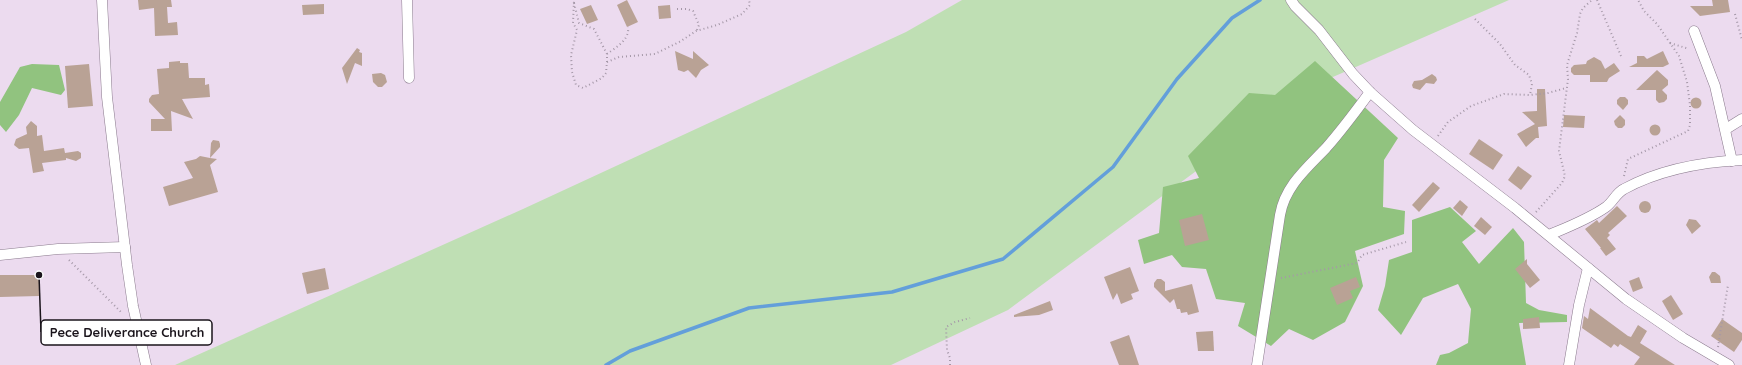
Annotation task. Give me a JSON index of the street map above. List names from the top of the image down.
{
  "places": ["Pece Deliverance Church"]
}
